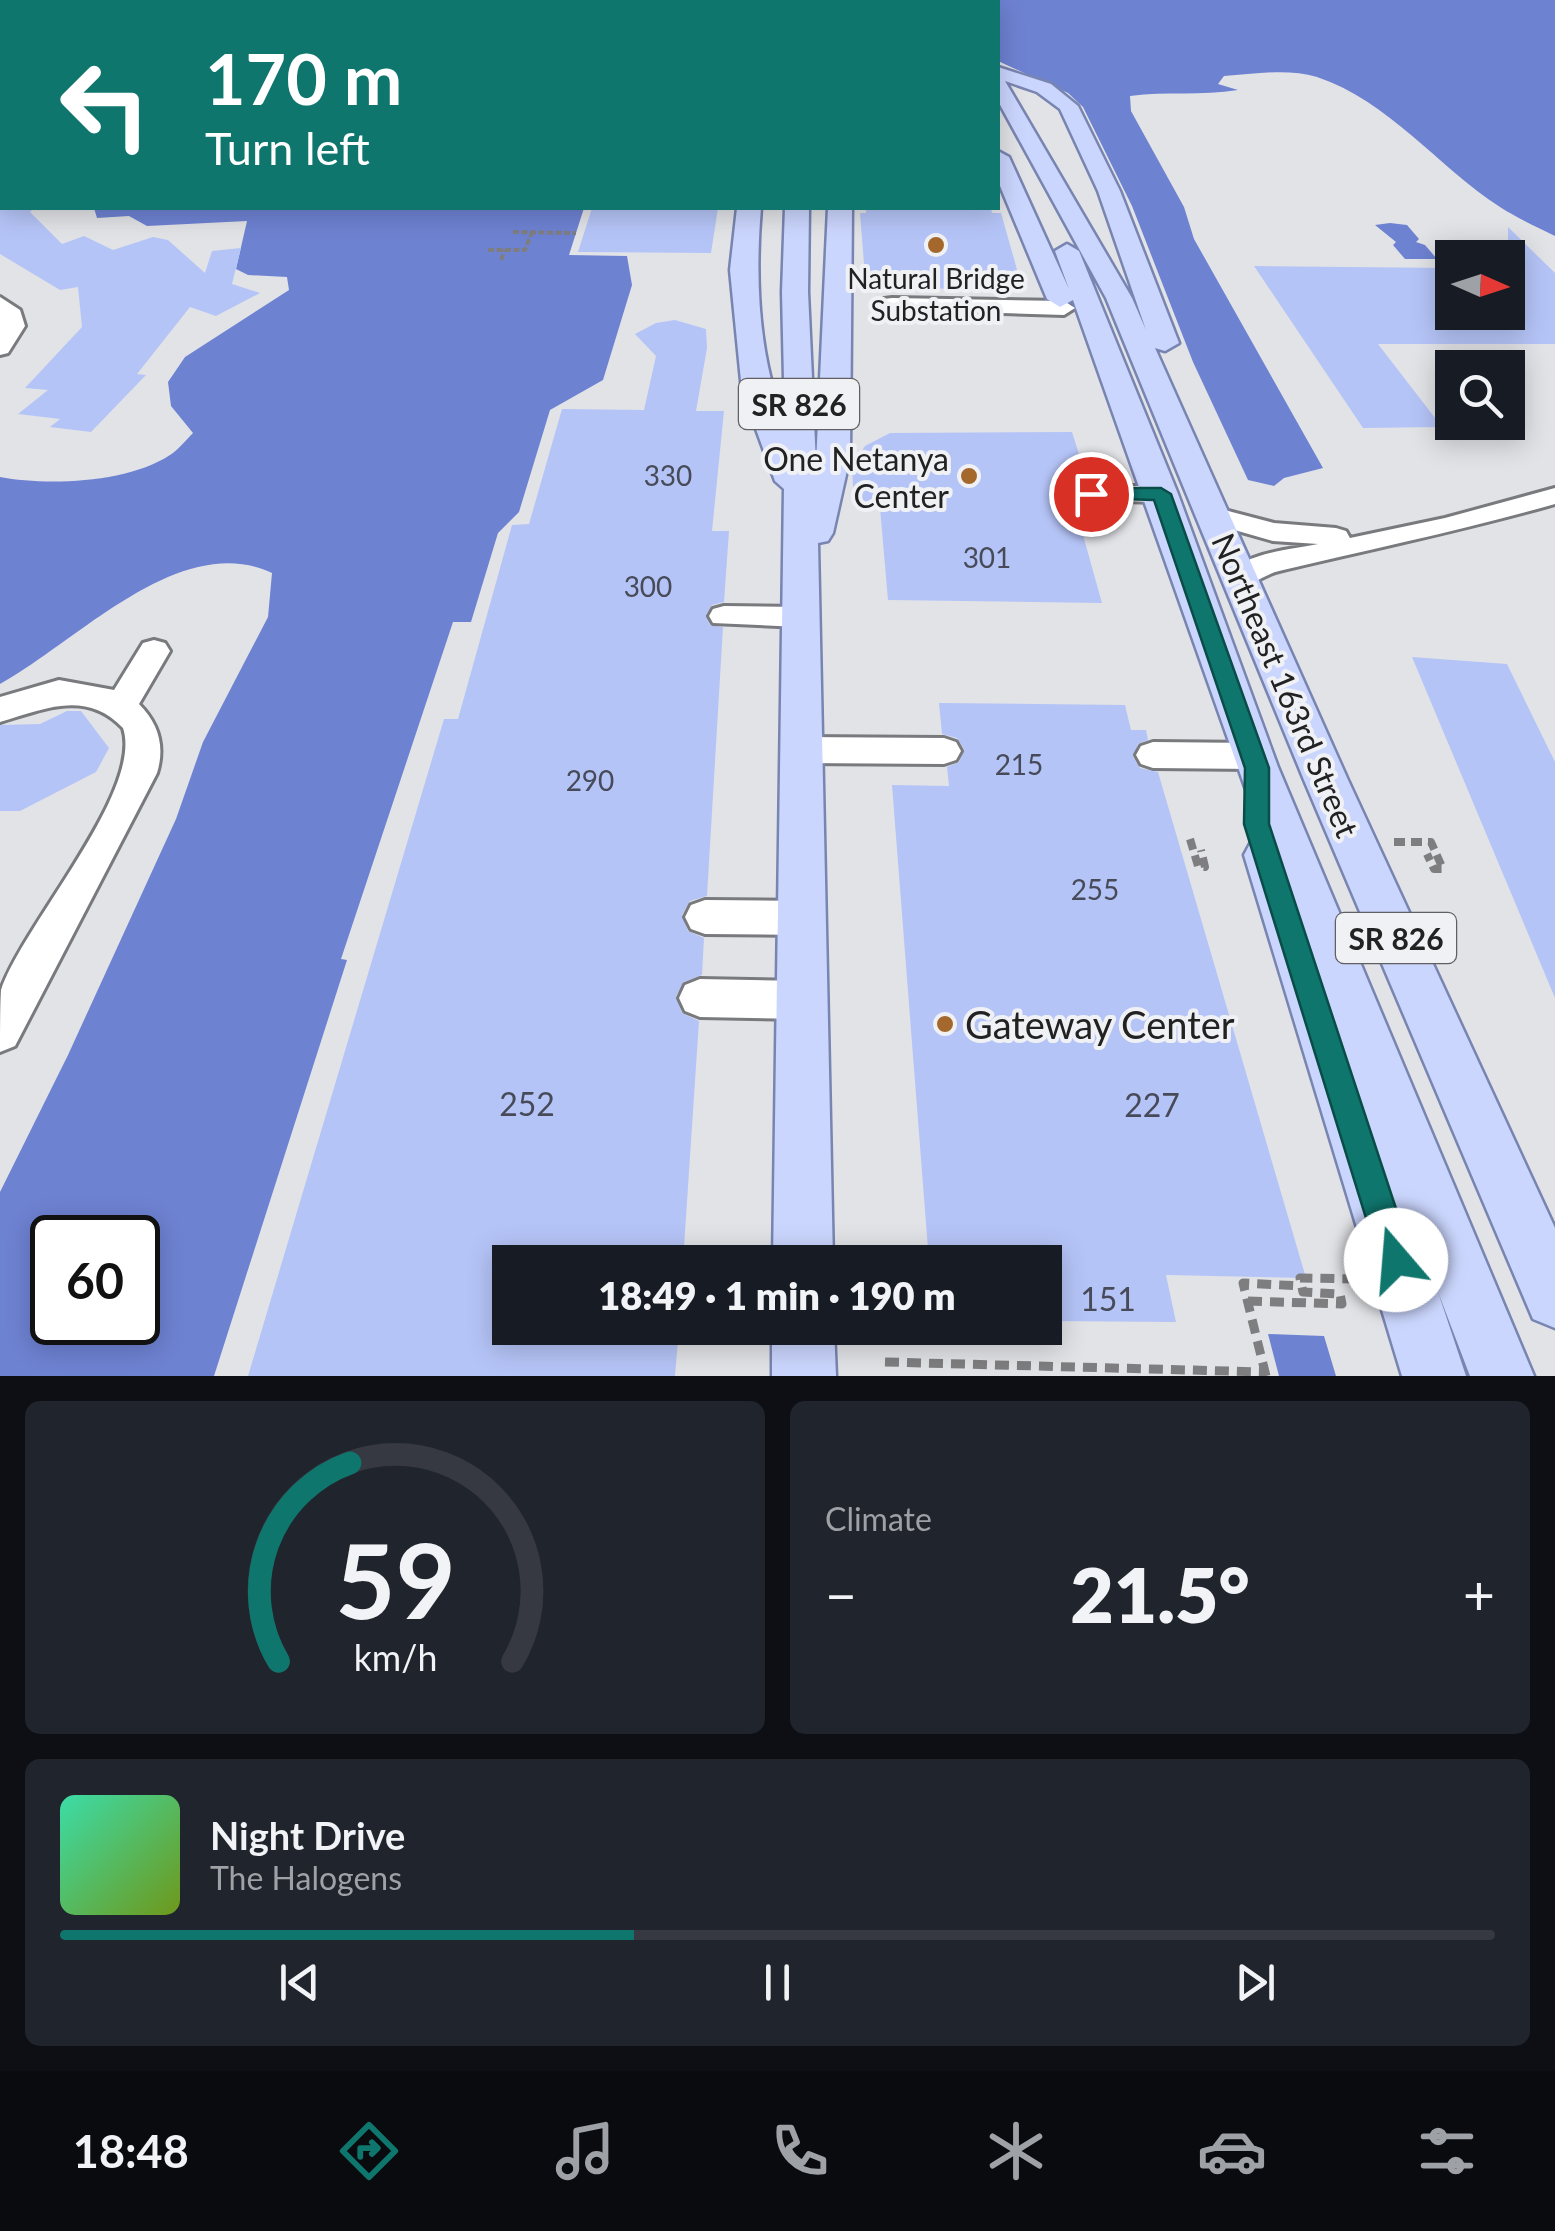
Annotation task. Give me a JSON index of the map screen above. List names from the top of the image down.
{
  "streets": {
    "main road": ["SR 826", "Northeast 163rd Street"]
  },
  "places": ["Natural Bridge Substation", "One Netanya Center", "Gateway Center"],
  "house_numbers": [
    "330",
    "301",
    "300",
    "215",
    "290",
    "255",
    "252",
    "227",
    "151"
  ],
  "north": "right",
  "page": {
    "turn": ["170 m", "Turn left"],
    "limit": "60",
    "trip": "18:49 · 1 min · 190 m",
    "tile": "Climate",
    "heat": ["−", "21.5°", "+"],
    "song": ["Night Drive", "The Halogens"],
    "tabs": "18:48",
    "gauge": ["59", "km/h"]
  }
}
